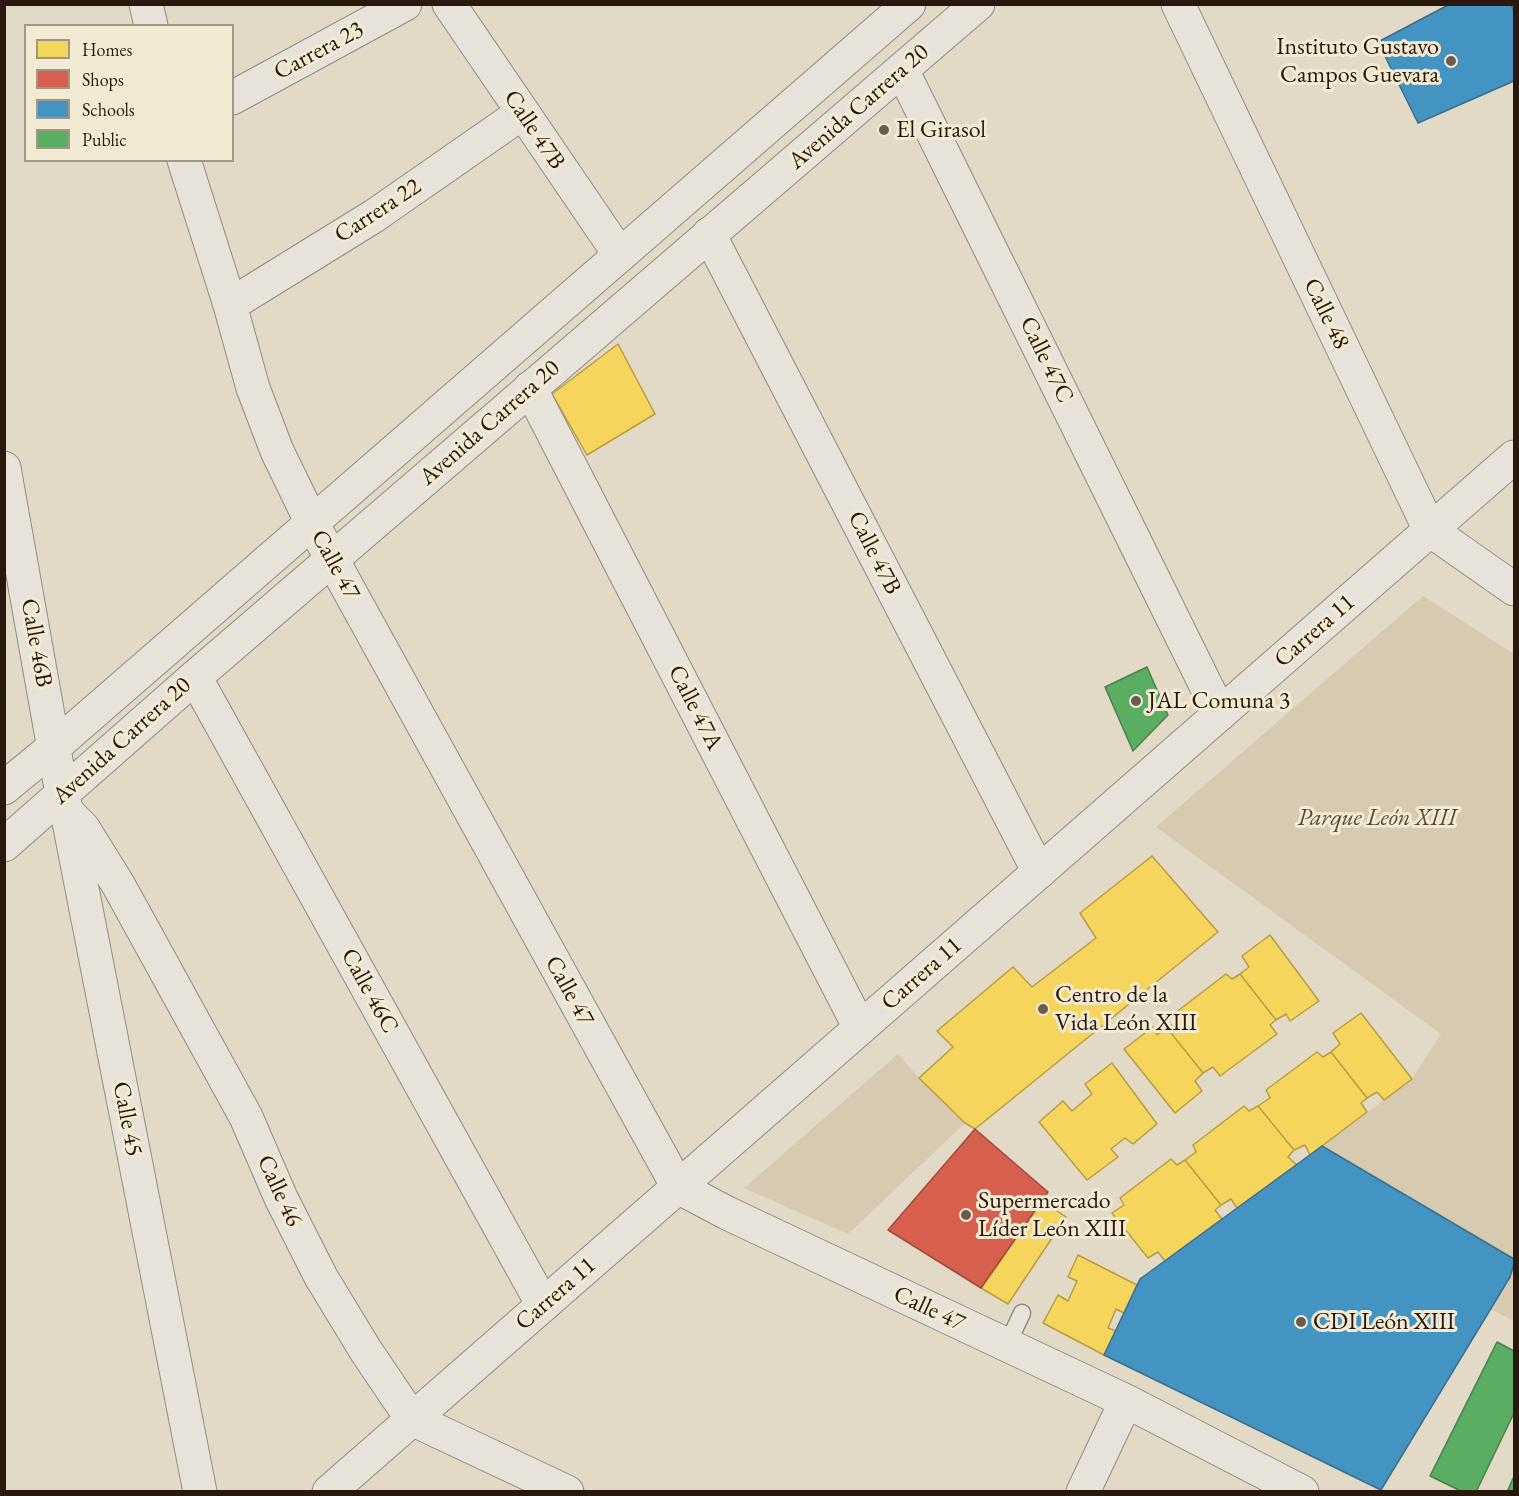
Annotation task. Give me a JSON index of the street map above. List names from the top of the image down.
{
  "streets": {
    "street": [
      "Carrera 23",
      "Avenida Carrera 20",
      "Calle 47B",
      "Carrera 22",
      "Calle 48",
      "Calle 47C",
      "Calle 47",
      "Carrera 11",
      "Calle 46B",
      "Calle 47A",
      "Calle 46C",
      "Calle 45",
      "Calle 46"
    ]
  },
  "crossings": [
    ["Avenida Carrera 20", "Calle 47B"],
    ["Avenida Carrera 20", "Calle 47C"],
    ["Avenida Carrera 20", "Calle 47"],
    ["Avenida Carrera 20", "Calle 46B"],
    ["Avenida Carrera 20", "Calle 47A"],
    ["Avenida Carrera 20", "Calle 46C"],
    ["Avenida Carrera 20", "Calle 45"],
    ["Avenida Carrera 20", "Calle 46"],
    ["Calle 47B", "Carrera 22"],
    ["Calle 47B", "Carrera 11"],
    ["Carrera 22", "Calle 47"],
    ["Calle 48", "Carrera 11"],
    ["Calle 47C", "Carrera 11"],
    ["Calle 47", "Carrera 11"],
    ["Carrera 11", "Calle 47A"],
    ["Carrera 11", "Calle 46C"],
    ["Carrera 11", "Calle 46"],
    ["Calle 46B", "Calle 45"],
    ["Calle 45", "Calle 46"]
  ],
  "parks": ["Parque León XIII"],
  "places": [
    "Instituto Gustavo Campos Guevara",
    "El Girasol",
    "JAL Comuna 3",
    "Centro de la Vida León XIII",
    "Supermercado Líder León XIII",
    "CDI León XIII"
  ],
  "legend": [
    "Homes",
    "Shops",
    "Schools",
    "Public"
  ]
}
